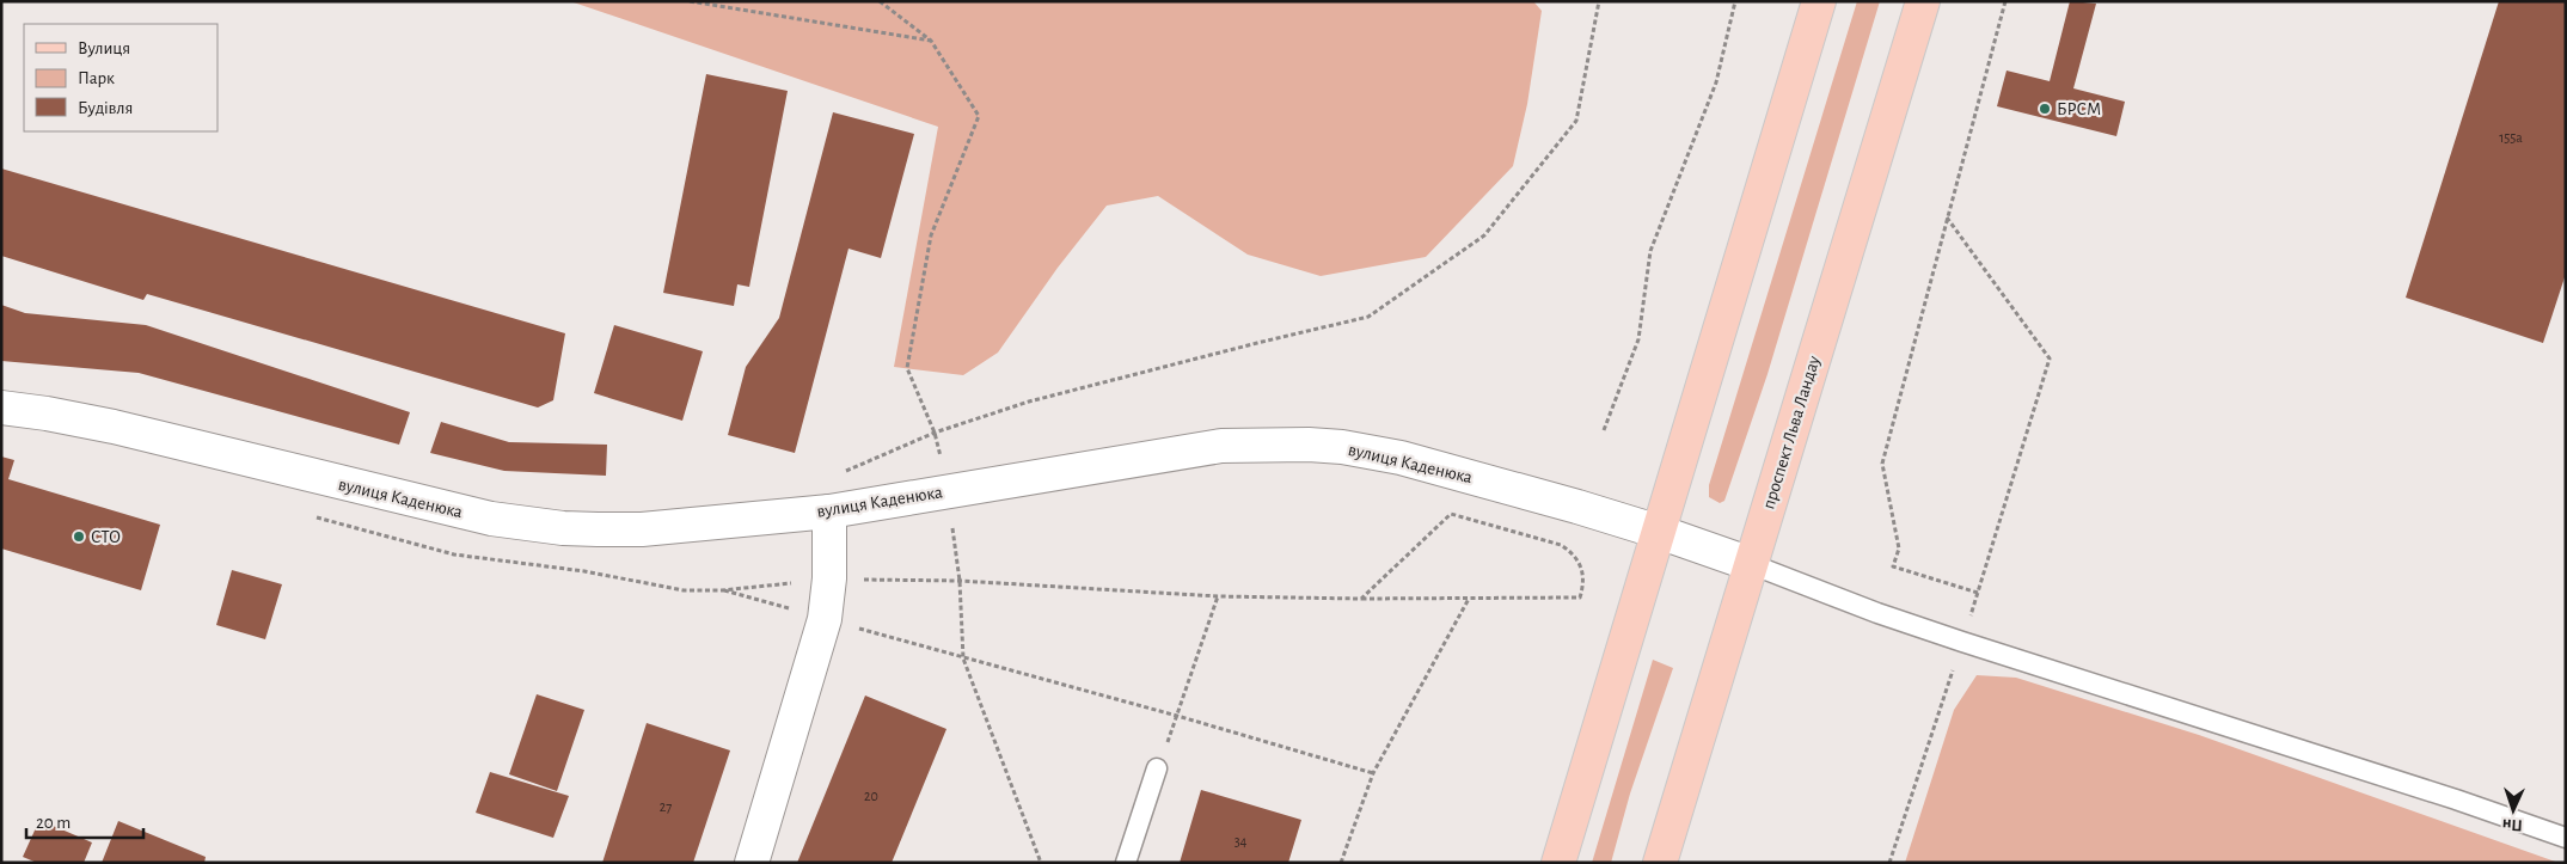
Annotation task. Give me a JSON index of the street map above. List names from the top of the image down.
{
  "streets": {
    "main road": ["проспект Льва Ландау"],
    "street": ["вулиця Каденюка"]
  },
  "crossings": [
    ["проспект Льва Ландау", "вулиця Каденюка"]
  ],
  "places": ["БРСМ", "СТО"],
  "house_numbers": [
    "155а",
    "20",
    "27",
    "34"
  ],
  "legend": ["Вулиця", "Парк", "Будівля"],
  "scale_bar": "20 m",
  "north": "bottom"
}
